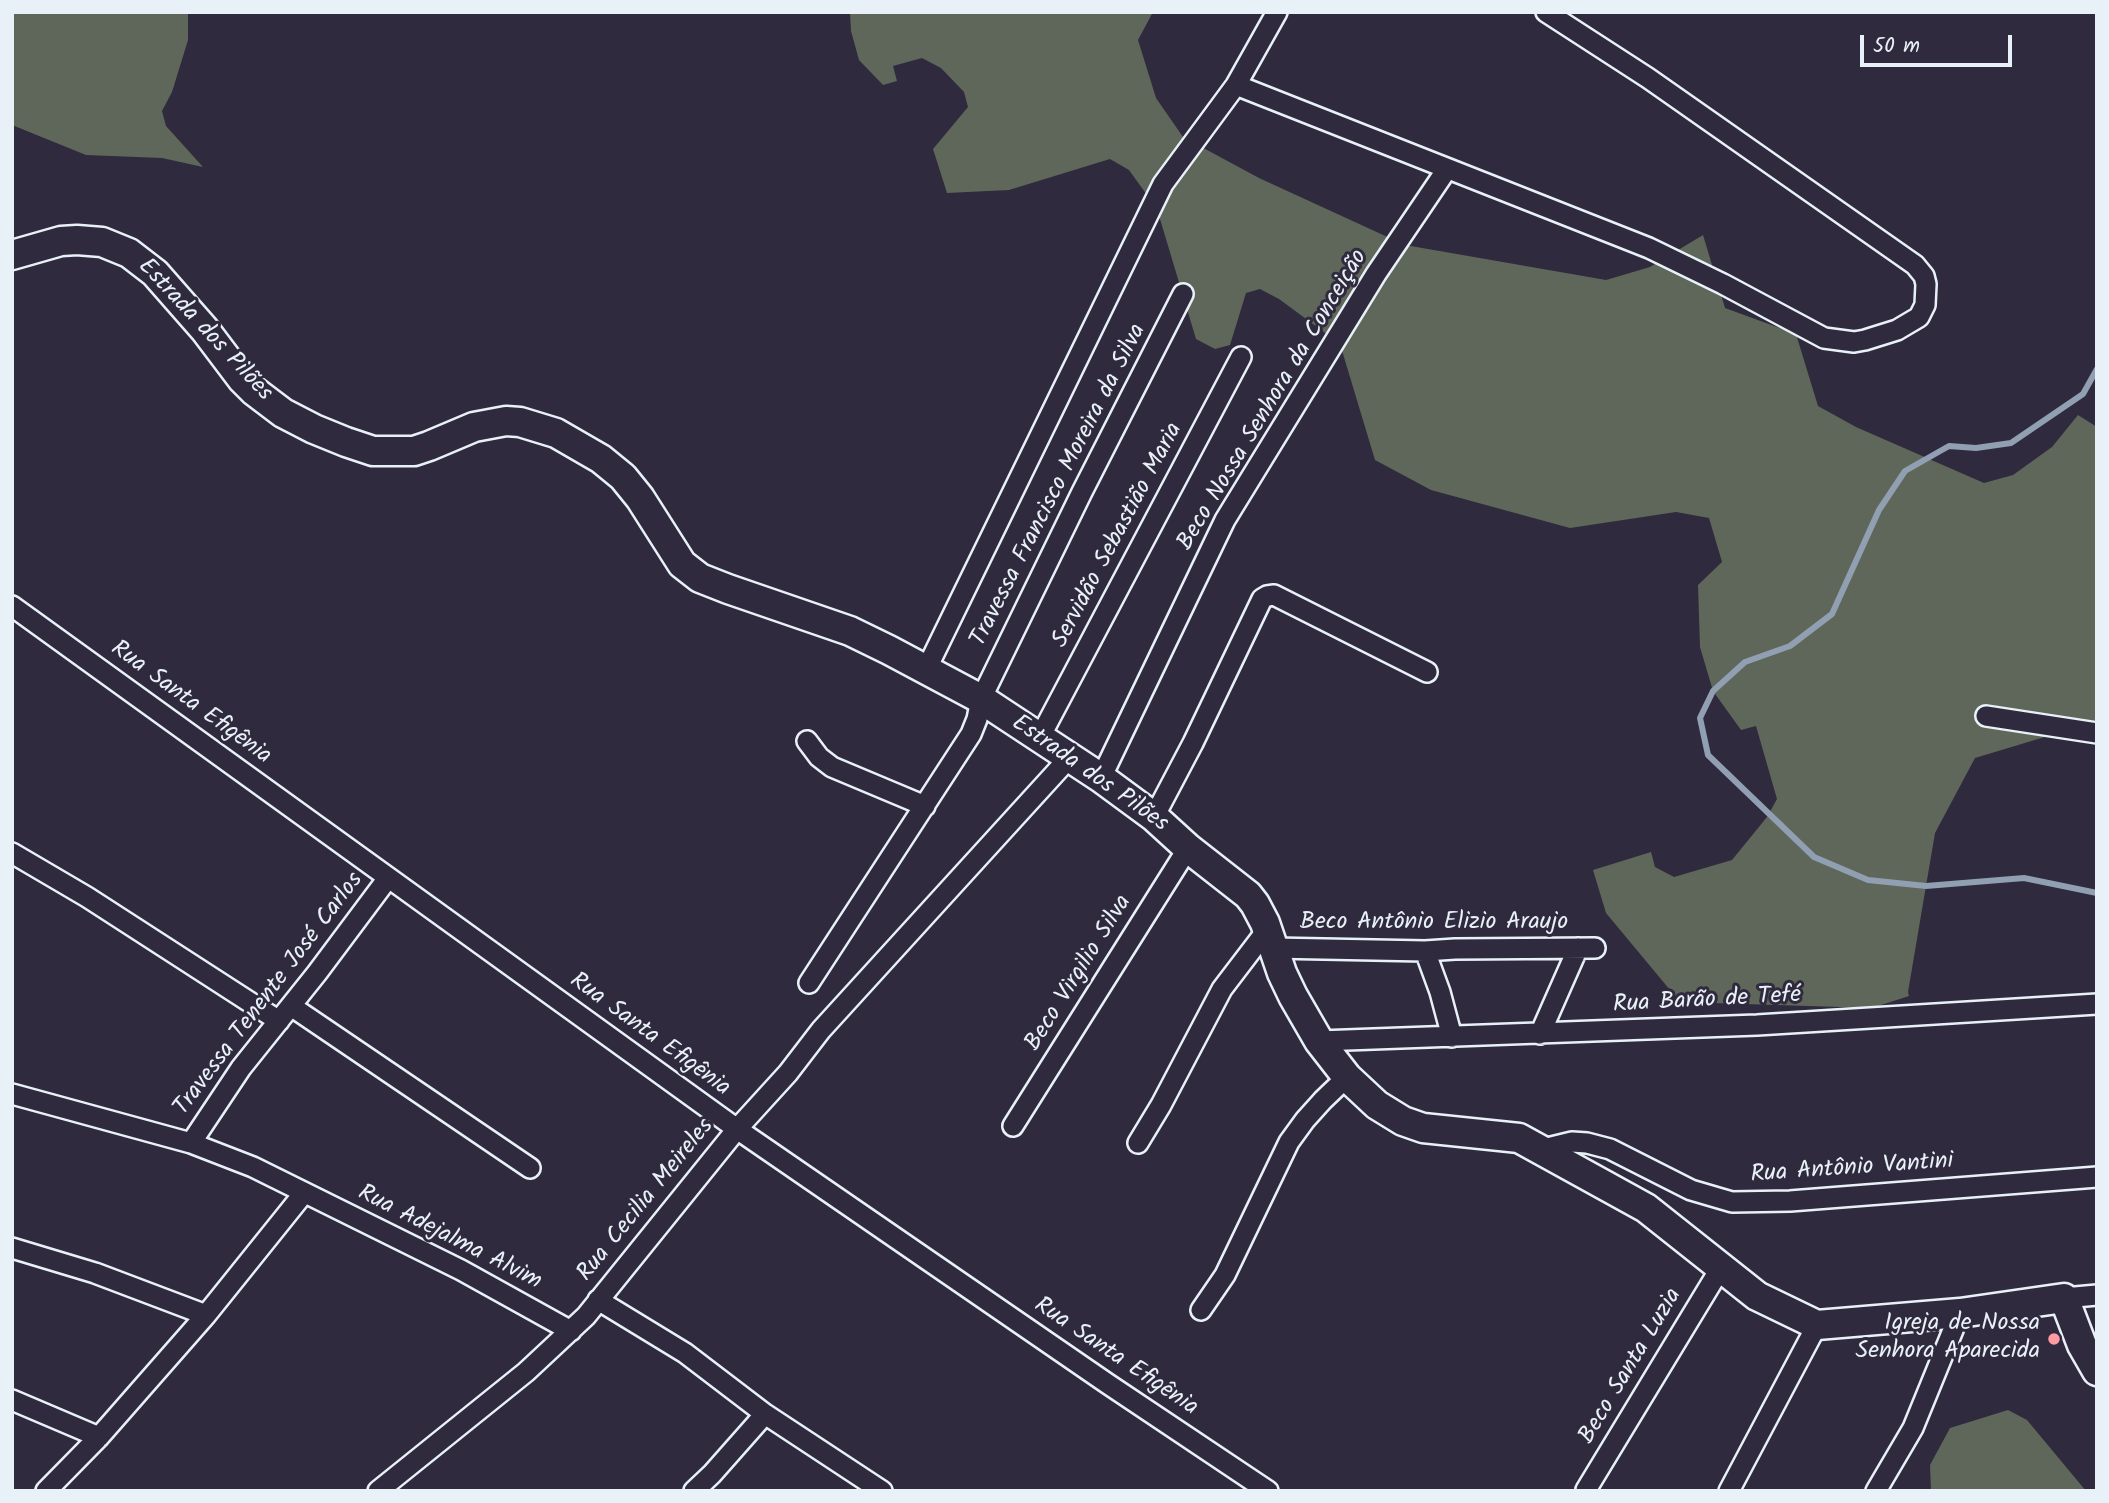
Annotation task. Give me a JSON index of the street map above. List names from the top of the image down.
{
  "streets": {
    "street": [
      "Estrada dos Pilões",
      "Beco Nossa Senhora da Conceição",
      "Travessa Francisco Moreira da Silva",
      "Servidão Sebastião Maria",
      "Rua Santa Efigênia",
      "Beco Antônio Elizio Araujo",
      "Beco Virgilio Silva",
      "Travessa Tenente José Carlos",
      "Rua Barão de Tefé",
      "Rua Antônio Vantini",
      "Rua Cecilia Meireles",
      "Rua Adejalma Alvim",
      "Beco Santa Luzia"
    ]
  },
  "crossings": [
    ["Estrada dos Pilões", "Beco Nossa Senhora da Conceição"],
    ["Estrada dos Pilões", "Travessa Francisco Moreira da Silva"],
    ["Estrada dos Pilões", "Servidão Sebastião Maria"],
    ["Estrada dos Pilões", "Beco Antônio Elizio Araujo"],
    ["Estrada dos Pilões", "Beco Virgilio Silva"],
    ["Estrada dos Pilões", "Rua Barão de Tefé"],
    ["Estrada dos Pilões", "Rua Antônio Vantini"],
    ["Estrada dos Pilões", "Rua Cecilia Meireles"],
    ["Estrada dos Pilões", "Beco Santa Luzia"],
    ["Rua Santa Efigênia", "Travessa Tenente José Carlos"],
    ["Rua Santa Efigênia", "Rua Cecilia Meireles"],
    ["Beco Antônio Elizio Araujo", "Rua Barão de Tefé"],
    ["Travessa Tenente José Carlos", "Rua Adejalma Alvim"],
    ["Rua Cecilia Meireles", "Rua Adejalma Alvim"]
  ],
  "places": ["Igreja de Nossa Senhora Aparecida"],
  "scale_bar": "50 m"
}
